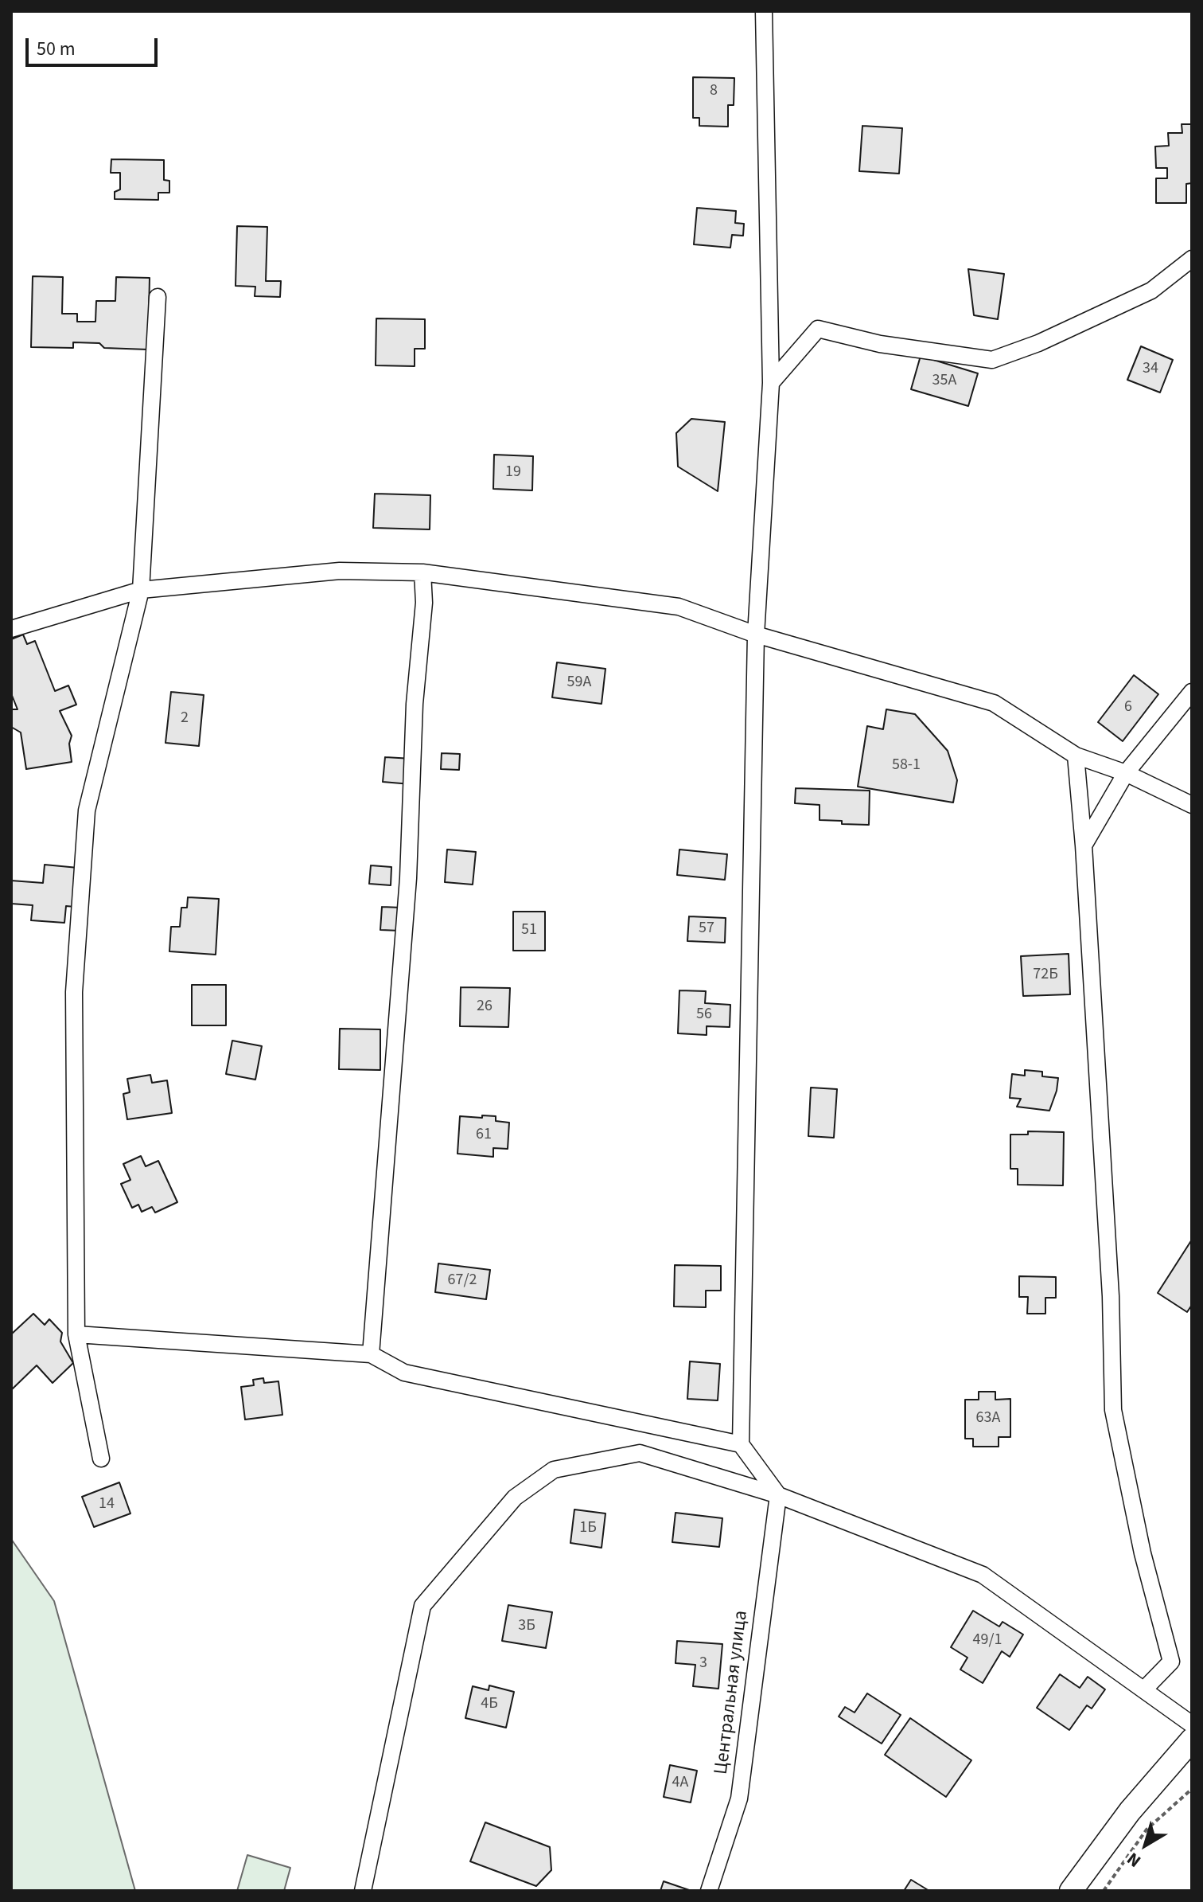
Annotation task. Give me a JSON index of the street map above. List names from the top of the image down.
{
  "streets": {
    "street": ["Центральная улица"]
  },
  "house_numbers": [
    "8",
    "34",
    "35А",
    "19",
    "59А",
    "6",
    "2",
    "58-1",
    "57",
    "51",
    "72Б",
    "26",
    "56",
    "61",
    "67/2",
    "63А",
    "14",
    "1Б",
    "3Б",
    "49/1",
    "3",
    "4Б",
    "4А"
  ],
  "scale_bar": "50 m",
  "north": "bottom left"
}
